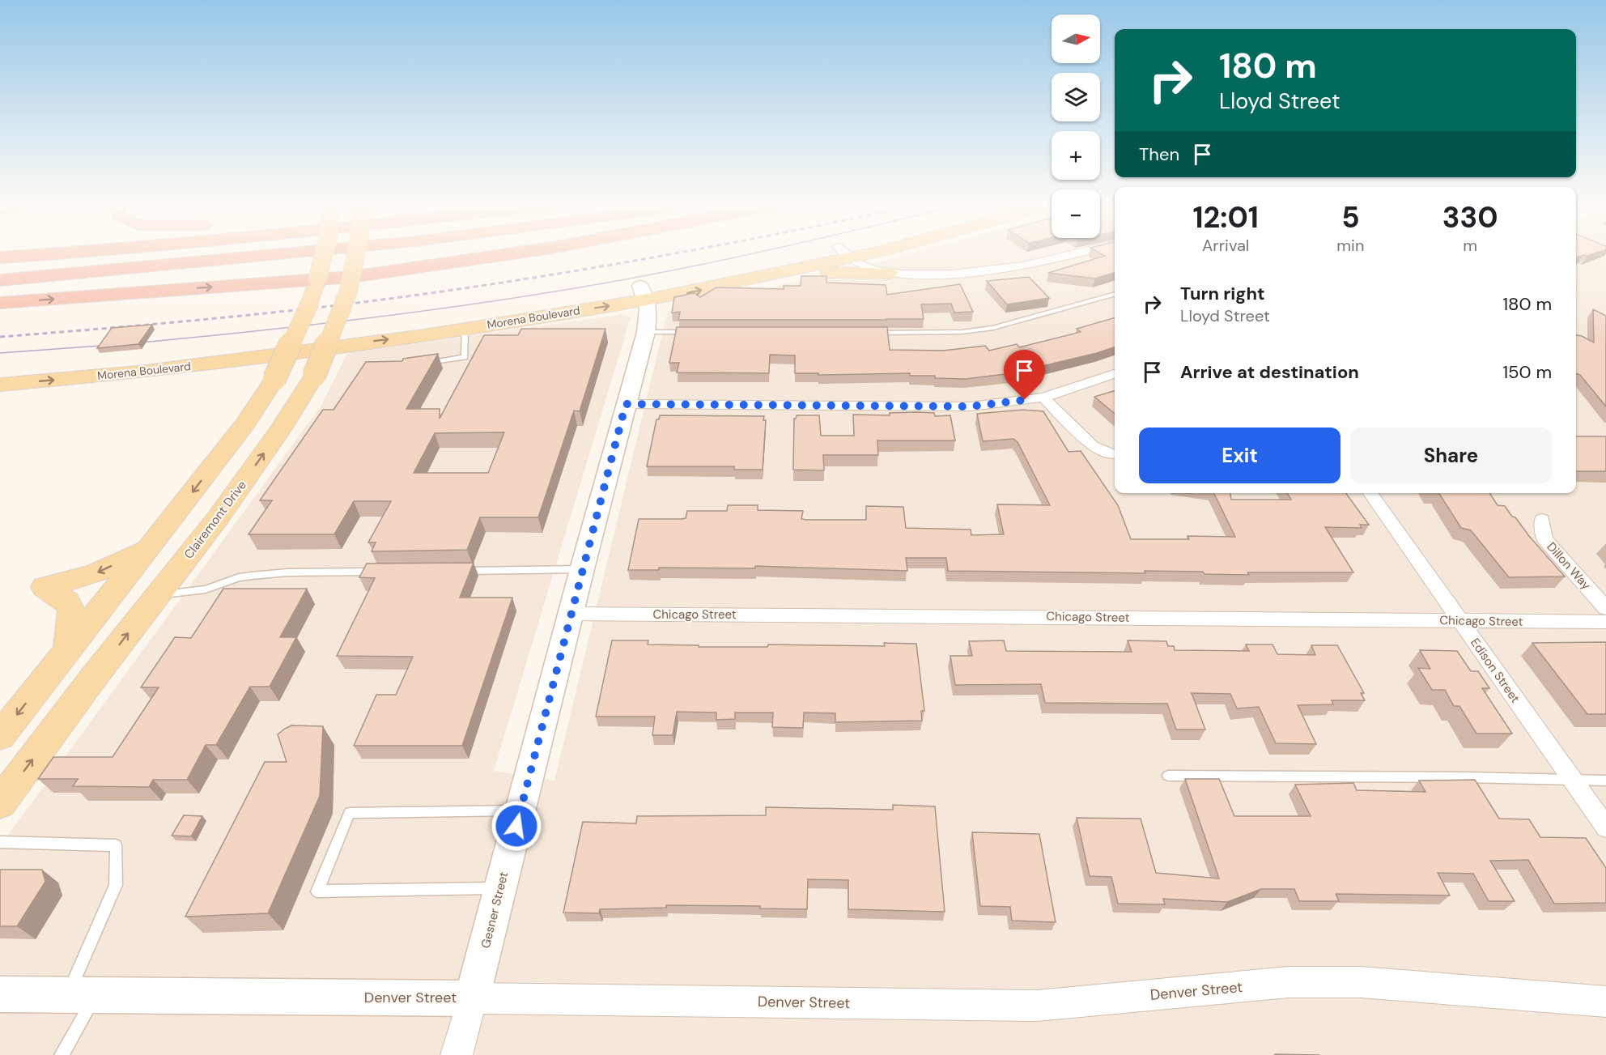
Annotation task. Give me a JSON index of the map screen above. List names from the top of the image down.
{
  "streets": {
    "main road": [
      "Morena Boulevard",
      "Clairemont Drive",
      "Gesner Street",
      "Denver Street"
    ],
    "street": ["Dillon Way", "Chicago Street", "Edison Street"]
  },
  "crossings": [
    ["Morena Boulevard", "Gesner Street"],
    ["Chicago Street", "Edison Street"],
    ["Chicago Street", "Gesner Street"],
    ["Gesner Street", "Denver Street"]
  ],
  "north": "right",
  "page": {
    "map_buttons": ["+", "−"],
    "turn": ["180 m", "Lloyd Street"],
    "then": "Then",
    "eta": [
      "12:01",
      "Arrival",
      "5",
      "min",
      "330",
      "m"
    ],
    "list": [
      {
        "name": "Turn right",
        "note": "Lloyd Street",
        "value": "180 m"
      },
      {
        "name": "Arrive at destination",
        "value": "150 m"
      }
    ],
    "buttons": ["Exit", "Share"]
  }
}
